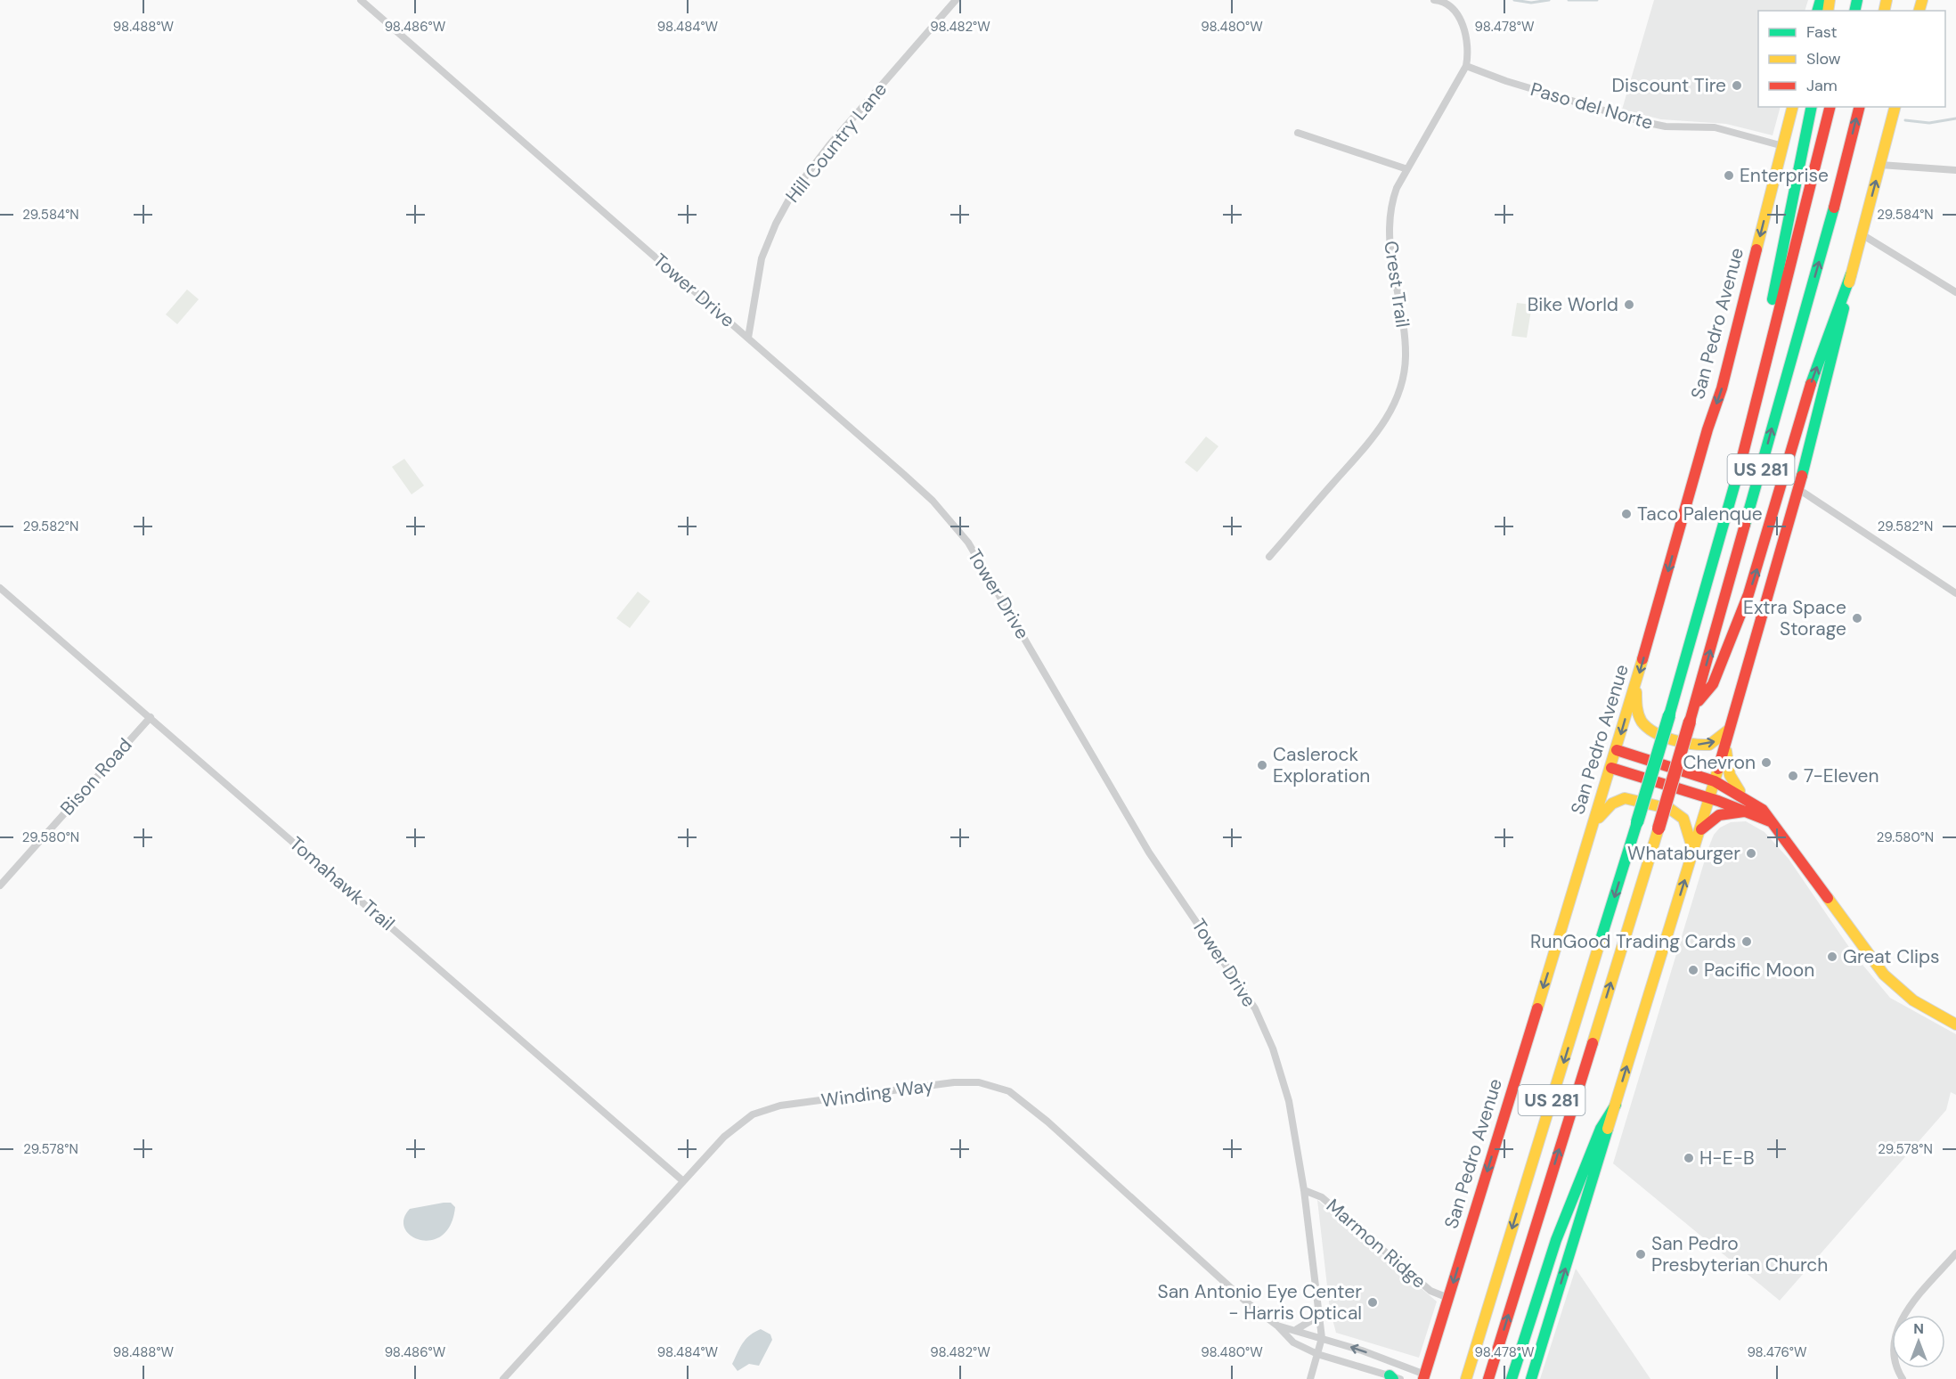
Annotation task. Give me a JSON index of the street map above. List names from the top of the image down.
{
  "streets": {
    "main road": ["San Pedro Avenue", "US 281"],
    "street": [
      "Paso del Norte",
      "Hill Country Lane",
      "Crest Trail",
      "Tower Drive",
      "Bison Road",
      "Tomahawk Trail",
      "Winding Way",
      "Marmon Ridge"
    ]
  },
  "crossings": [
    ["Paso del Norte", "Crest Trail"],
    ["Paso del Norte", "San Pedro Avenue"],
    ["Hill Country Lane", "Tower Drive"],
    ["Tower Drive", "Winding Way"],
    ["Tower Drive", "Marmon Ridge"],
    ["San Pedro Avenue", "Winding Way"],
    ["San Pedro Avenue", "Marmon Ridge"],
    ["Bison Road", "Tomahawk Trail"],
    ["Tomahawk Trail", "Winding Way"]
  ],
  "places": [
    "Discount Tire",
    "Enterprise",
    "Bike World",
    "Taco Palenque",
    "Extra Space Storage",
    "Chevron",
    "Caslerock Exploration",
    "7-Eleven",
    "Whataburger",
    "RunGood Trading Cards",
    "Great Clips",
    "Pacific Moon",
    "H-E-B",
    "San Pedro Presbyterian Church",
    "San Antonio Eye Center - Harris Optical"
  ],
  "legend": ["Fast", "Slow", "Jam"],
  "north": "top",
  "coordinates": [
    "98.488°W",
    "98.486°W",
    "98.484°W",
    "98.482°W",
    "98.480°W",
    "98.478°W",
    "29.584°N",
    "29.582°N",
    "29.580°N",
    "29.578°N",
    "98.476°W"
  ]
}
